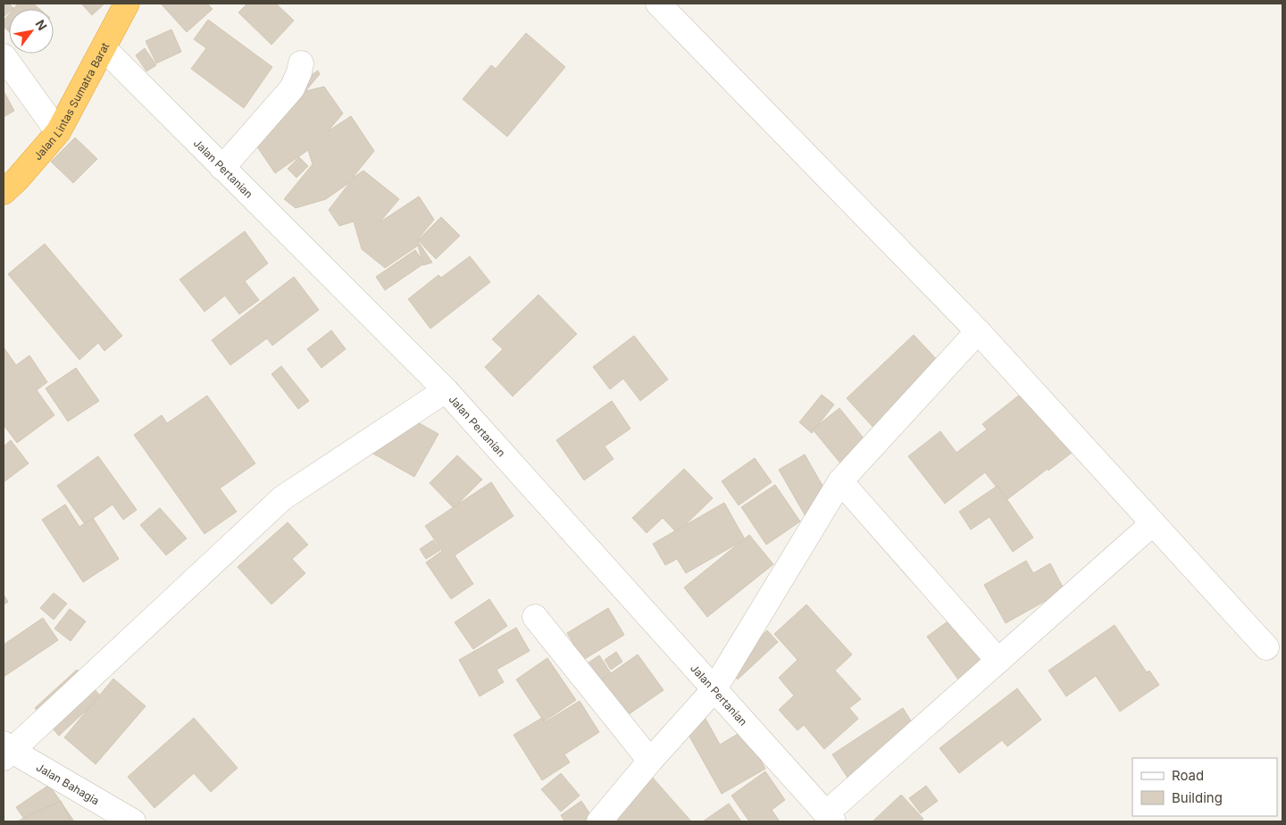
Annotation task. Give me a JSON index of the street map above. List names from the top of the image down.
{
  "streets": {
    "highway": ["Jalan Lintas Sumatra Barat"],
    "street": ["Jalan Pertanian", "Jalan Bahagia"]
  },
  "crossings": [
    ["Jalan Lintas Sumatra Barat", "Jalan Pertanian"]
  ],
  "legend": ["Road", "Building"],
  "north": "top right"
}
